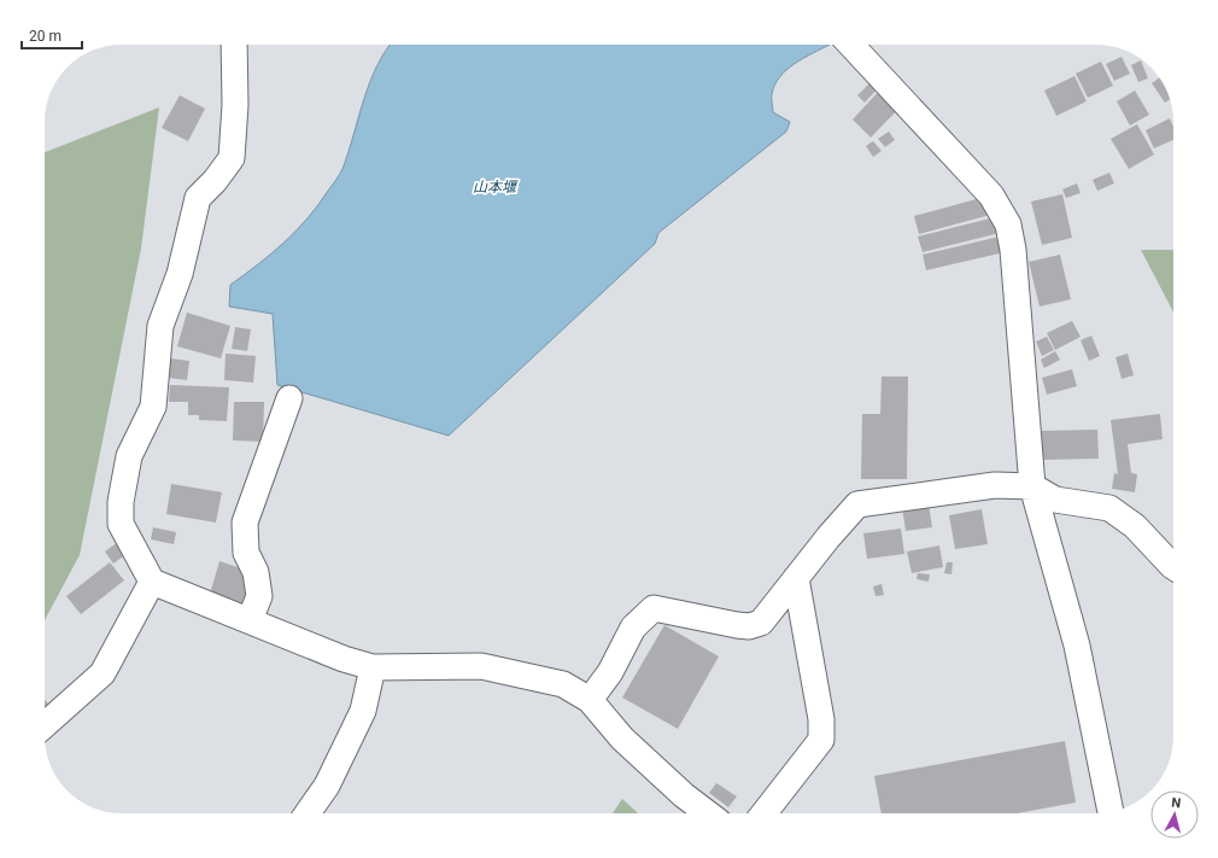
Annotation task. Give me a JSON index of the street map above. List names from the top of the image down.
{
  "water": ["山本堰"],
  "scale_bar": "20 m",
  "north": "top"
}
